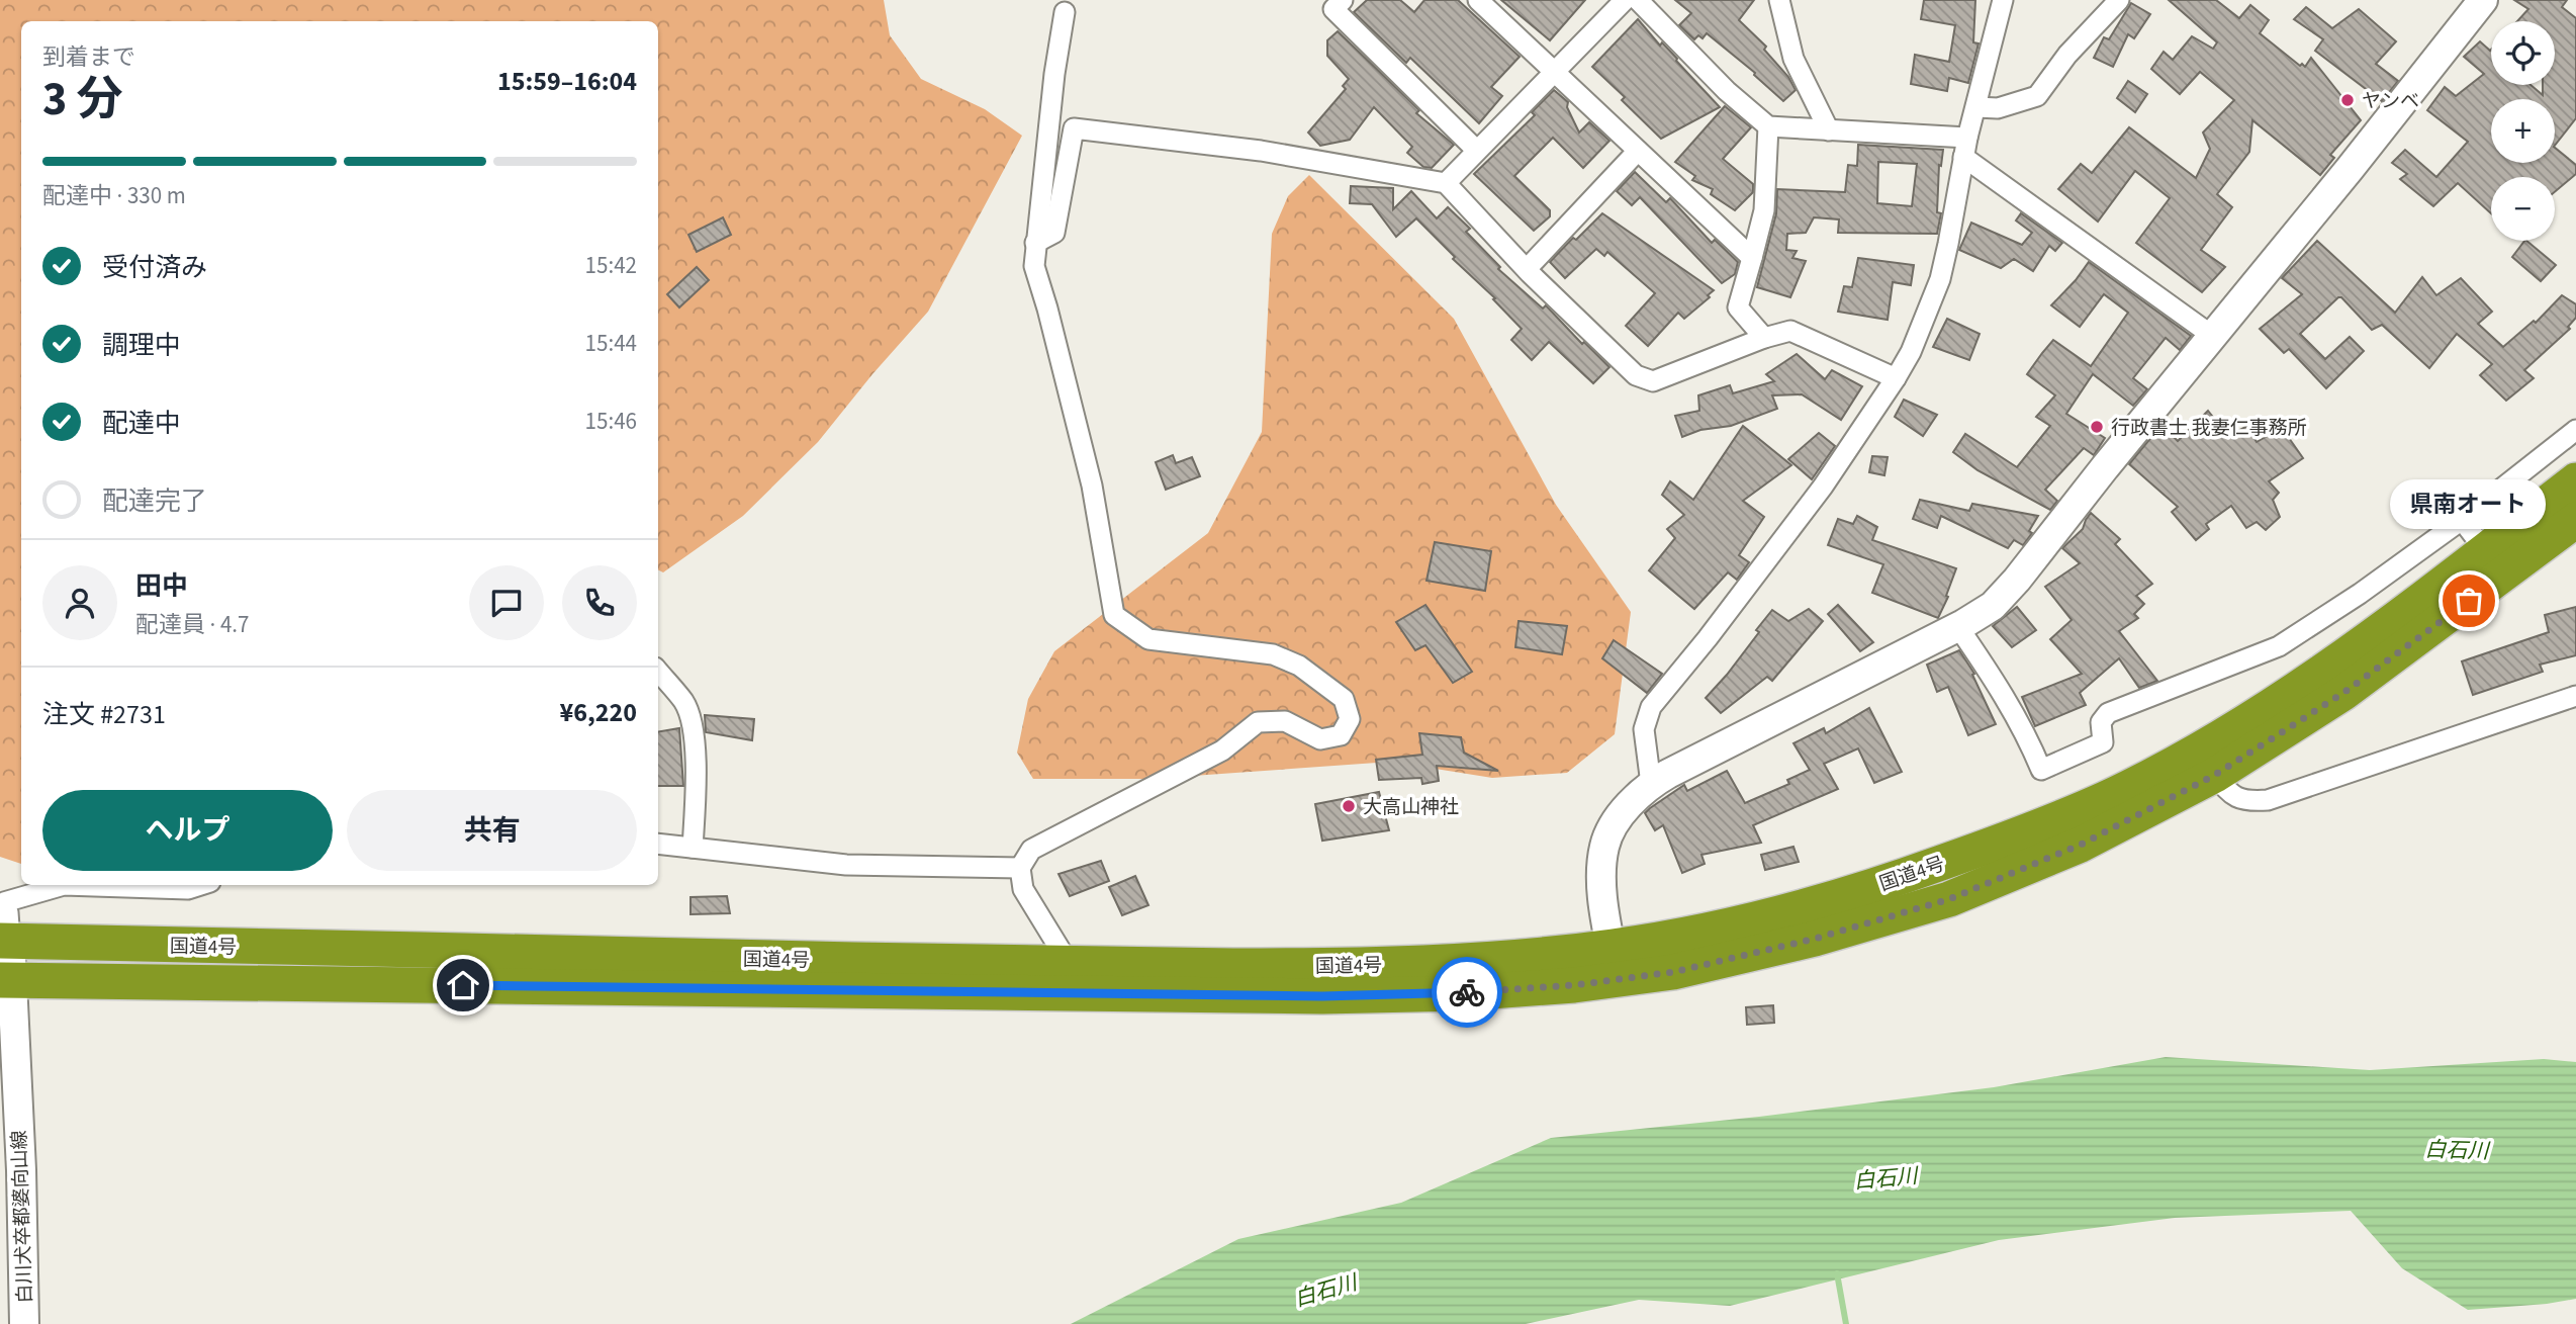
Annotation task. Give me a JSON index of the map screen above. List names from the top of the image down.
{
  "streets": {
    "highway": ["国道4号"],
    "street": ["白川犬卒都婆向山線"]
  },
  "crossings": [
    ["国道4号", "白川犬卒都婆向山線"]
  ],
  "water": ["白石川"],
  "places": [
    "ヤンベ",
    "行政書士 我妻仁事務所",
    "県南オート",
    "大高山神社"
  ],
  "page": {
    "map_buttons": ["+", "−"],
    "heading": ["3 分", "到着まで", "15:59–16:04"],
    "panel": [
      "田中",
      "配達員 · 4.7",
      "注文 #2731",
      "¥6,220"
    ],
    "bar": "配達中 · 330 m",
    "list": [
      ["受付済み", "15:42"],
      ["調理中", "15:44"],
      ["配達中", "15:46"],
      "配達完了"
    ],
    "bubble": "県南オート",
    "buttons": ["ヘルプ", "共有"]
  }
}
